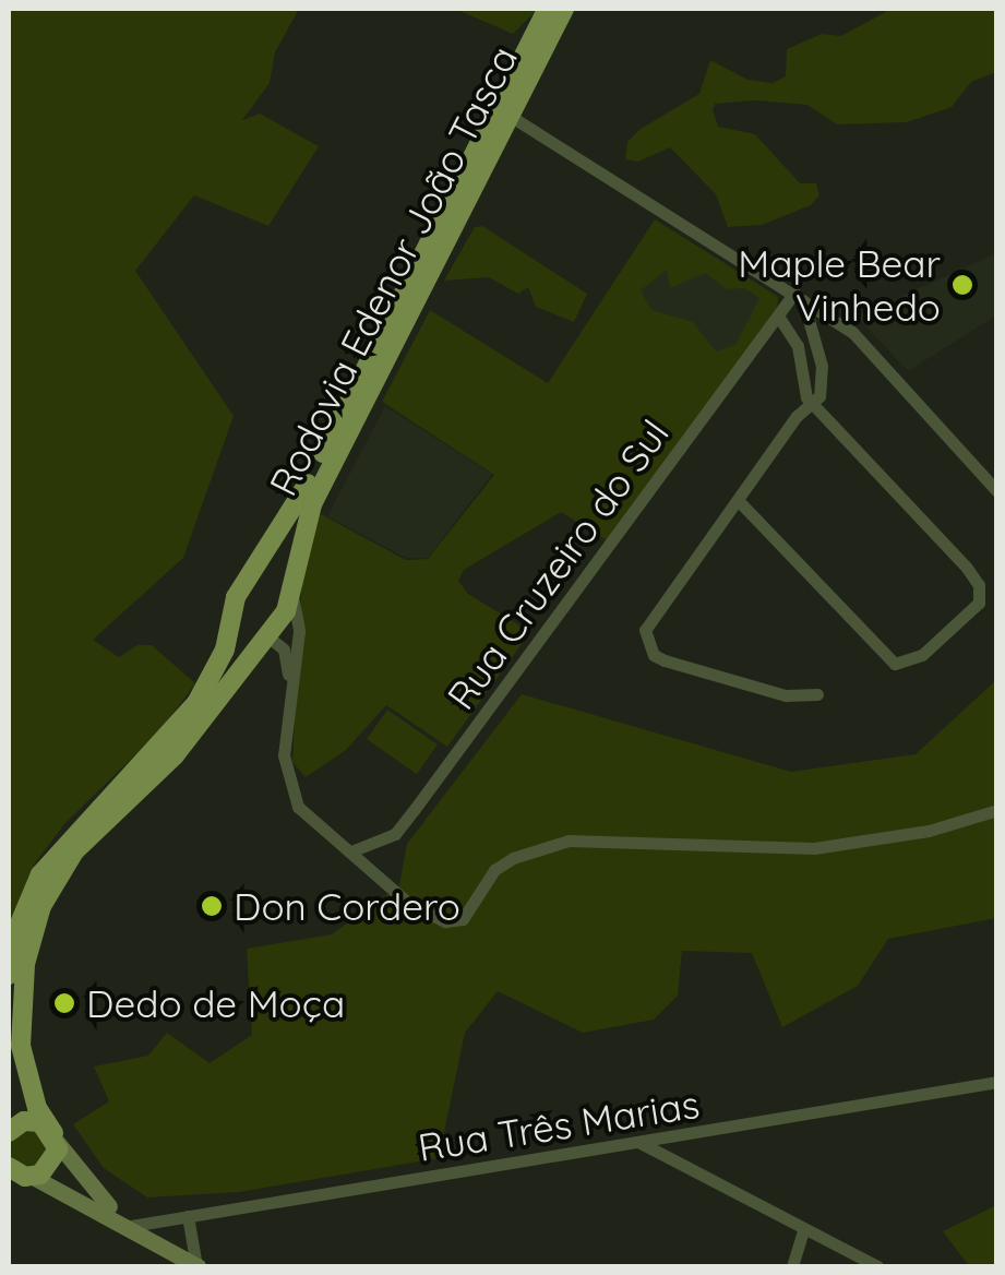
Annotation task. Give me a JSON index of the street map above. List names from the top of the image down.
{
  "streets": {
    "main road": ["Rodovia Edenor João Tasca"],
    "street": ["Rua Cruzeiro do Sul", "Rua Três Marias"]
  },
  "places": ["Maple Bear Vinhedo", "Don Cordero", "Dedo de Moça"]
}
